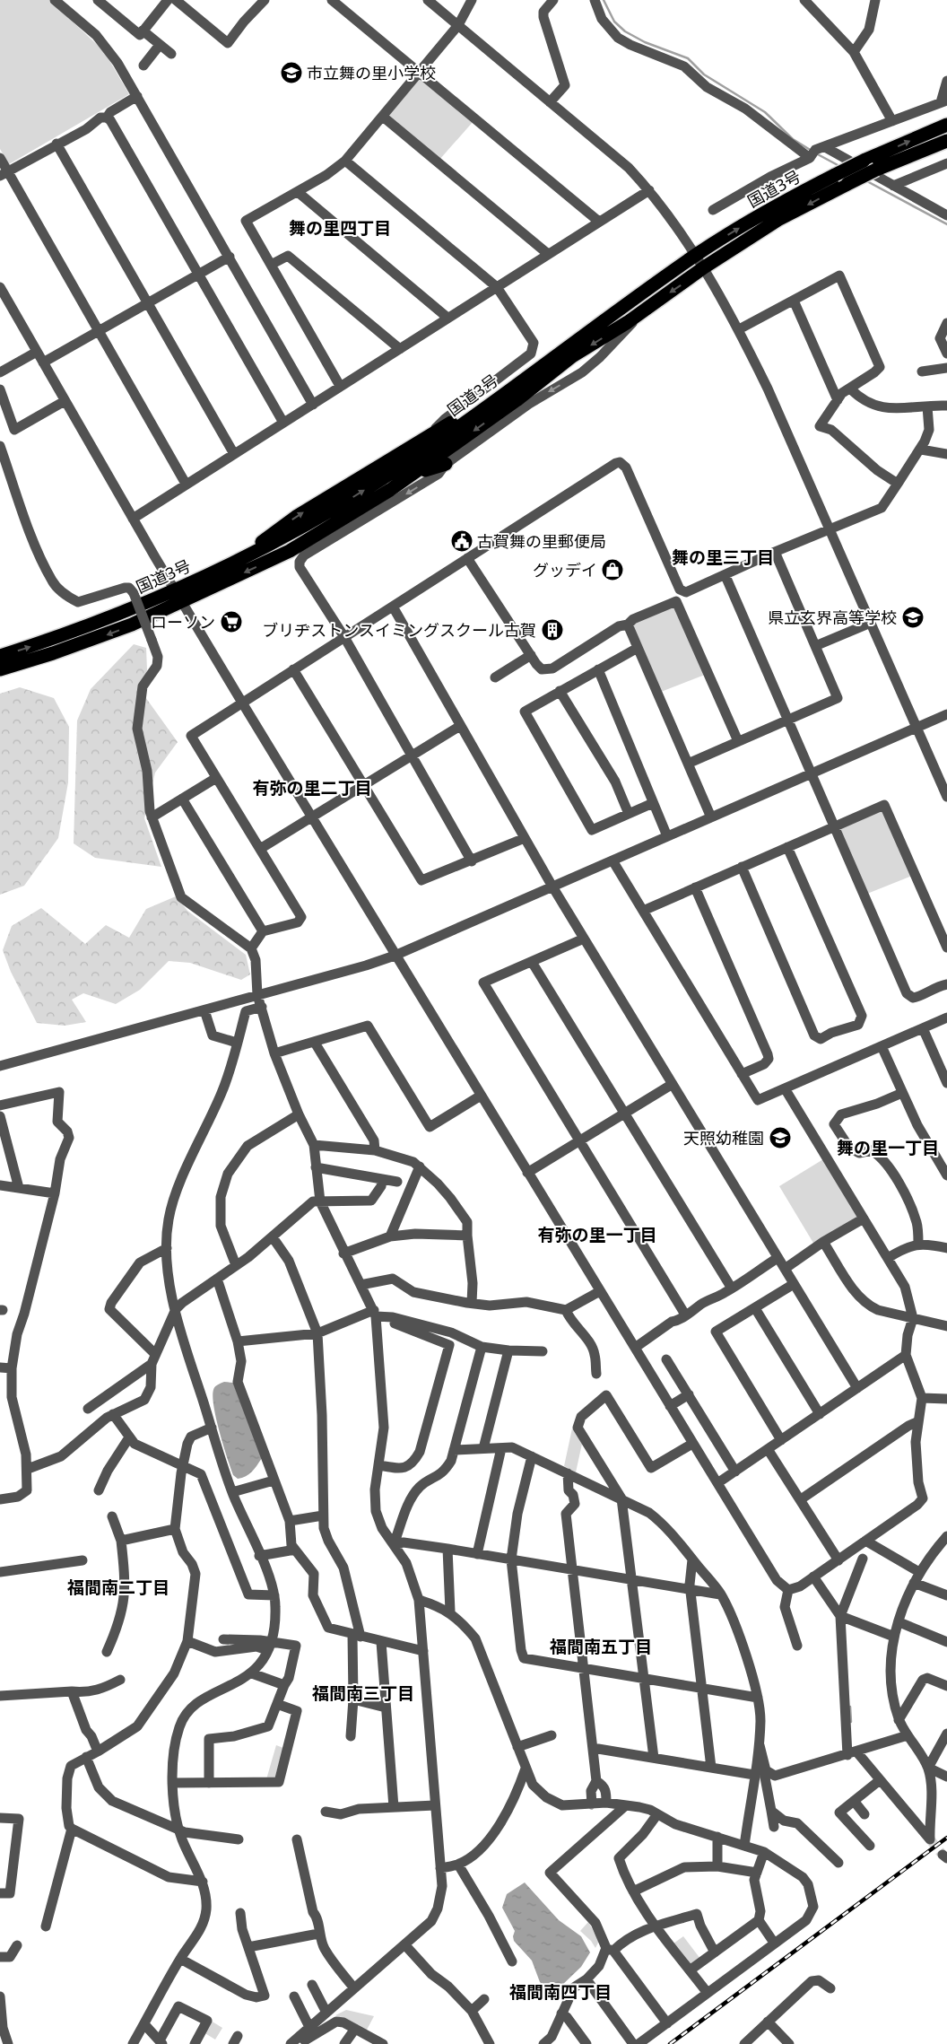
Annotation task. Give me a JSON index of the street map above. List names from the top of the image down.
{
  "streets": {
    "highway": ["国道3号"]
  },
  "districts": [
    "舞の里四丁目",
    "舞の里三丁目",
    "有弥の里二丁目",
    "舞の里一丁目",
    "有弥の里一丁目",
    "福間南二丁目",
    "福間南五丁目",
    "福間南三丁目",
    "福間南四丁目"
  ],
  "places": {
    "school or university": ["市立舞の里小学校", "県立玄界高等学校", "天照幼稚園"],
    "public building": ["古賀舞の里郵便局"],
    "shop": ["グッデイ"],
    "supermarket": ["ローソン"],
    "building": ["ブリヂストンスイミングスクール古賀"]
  }
}
